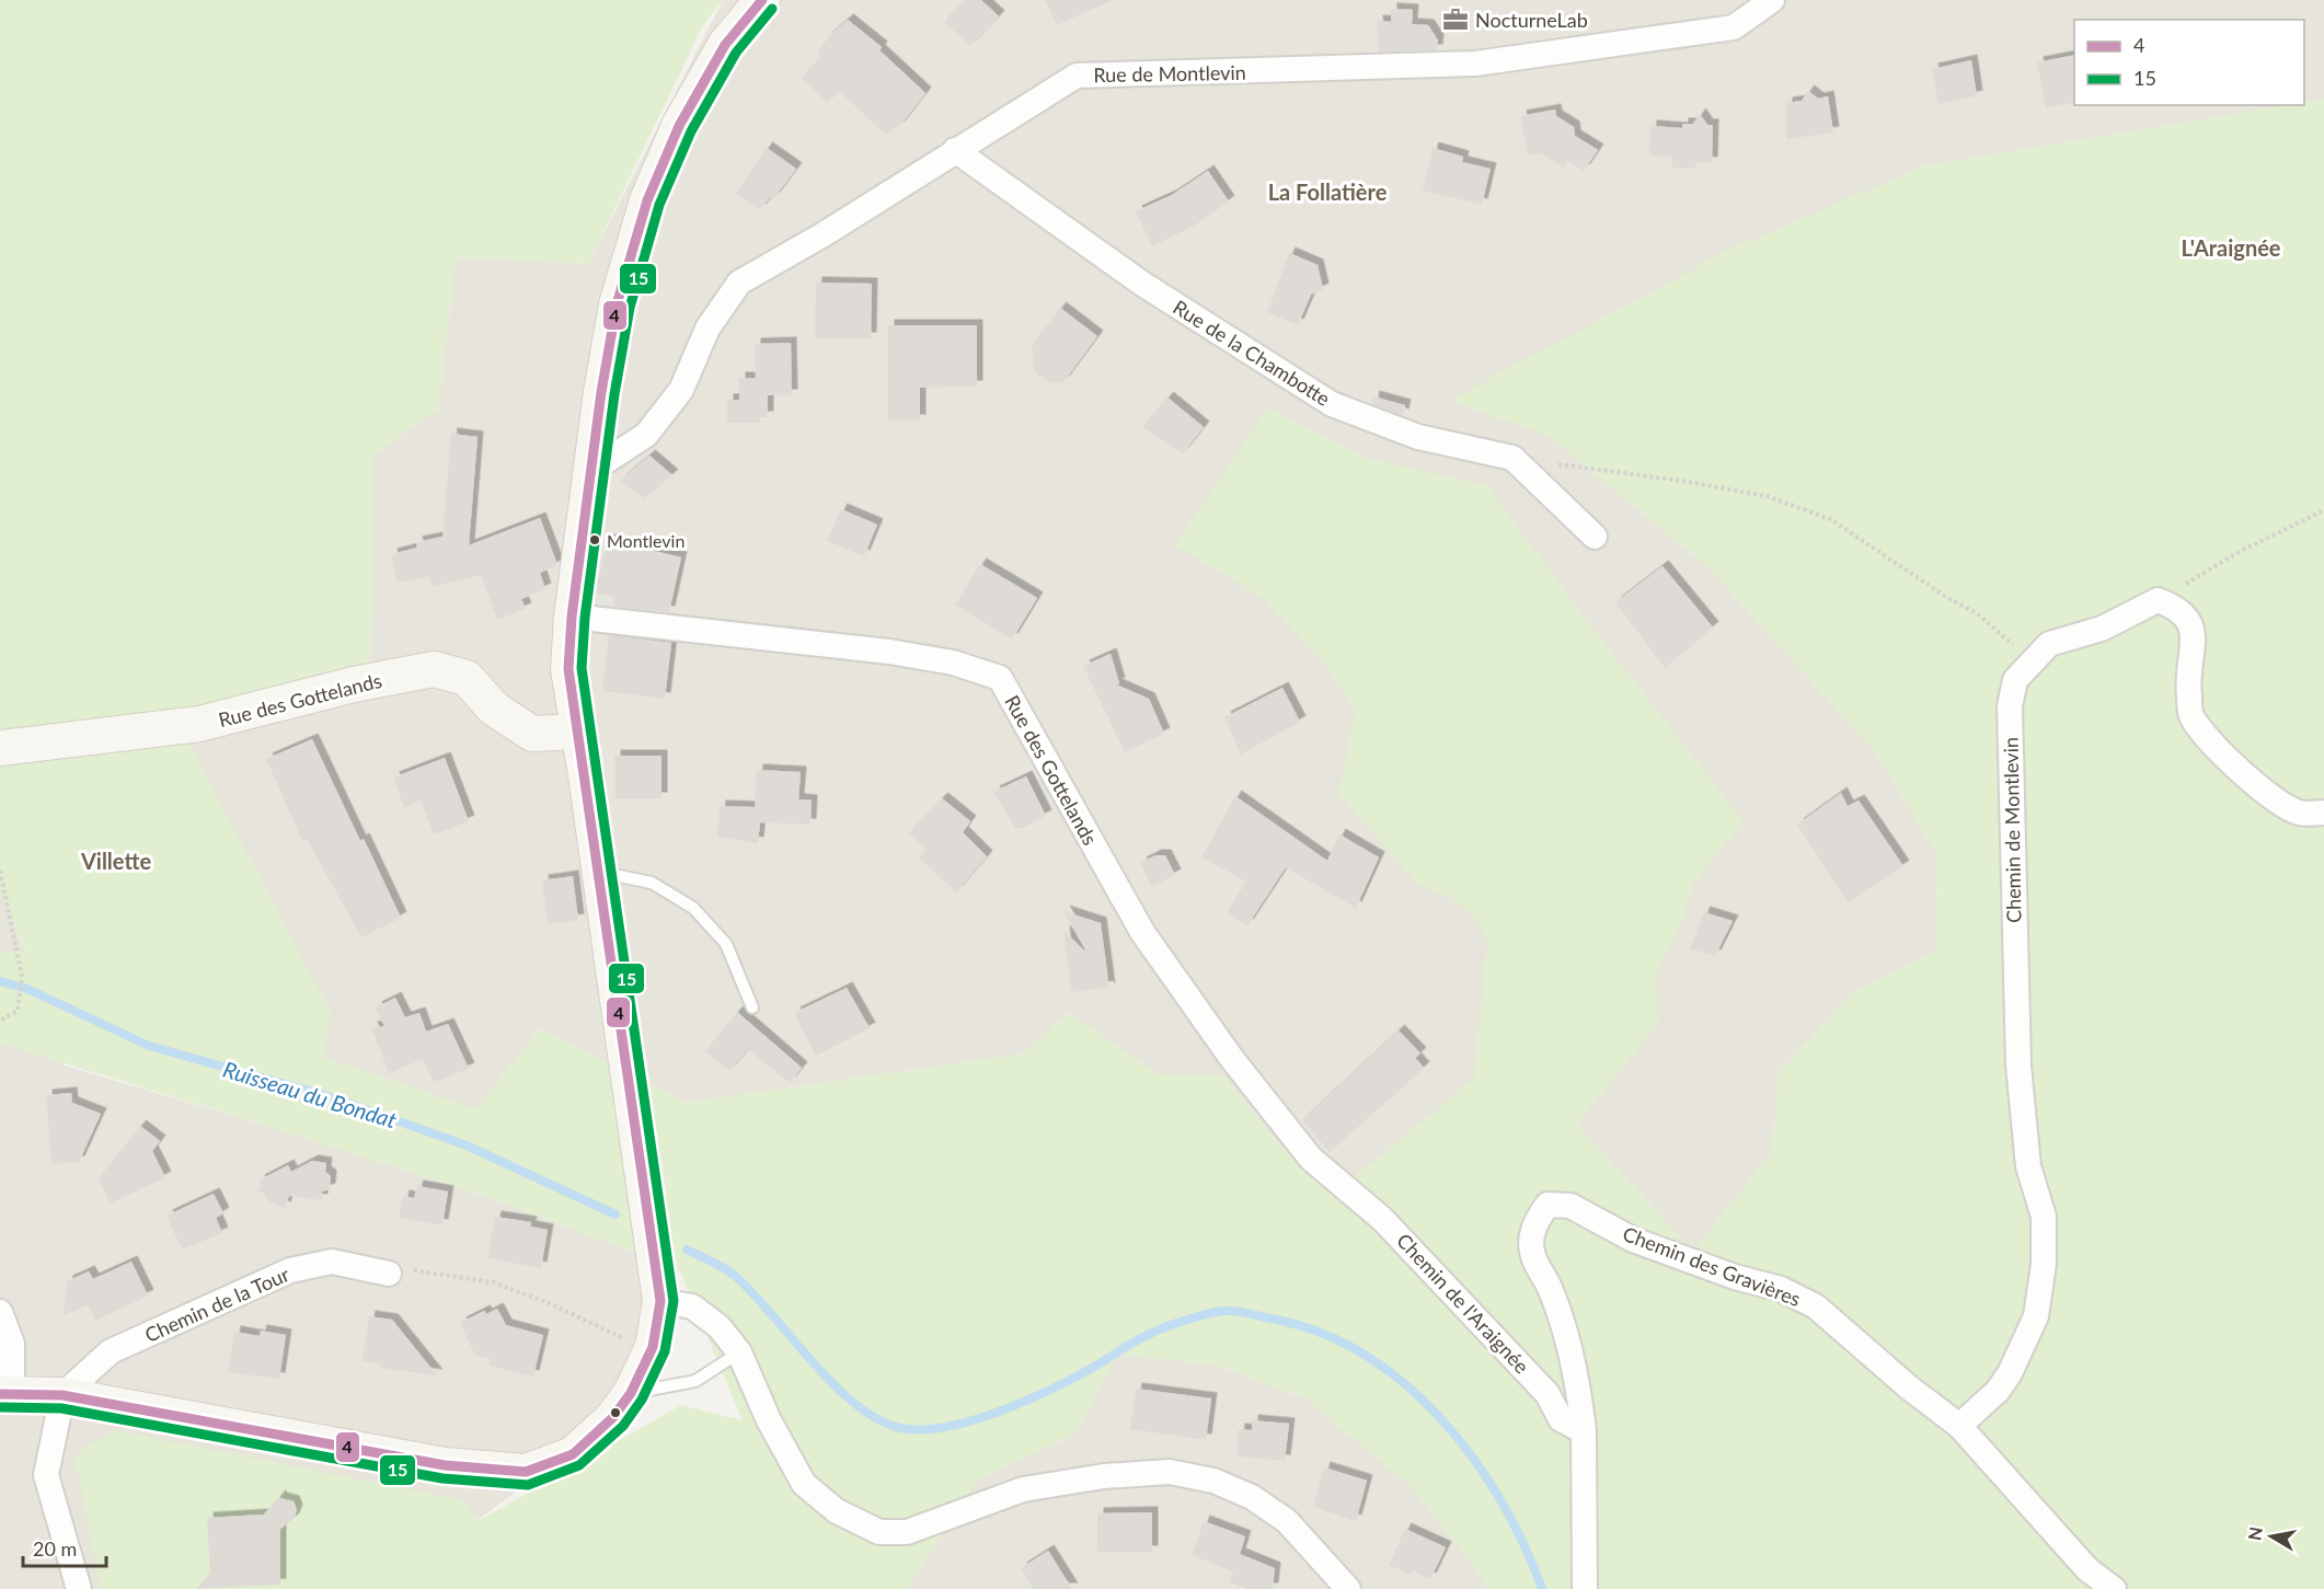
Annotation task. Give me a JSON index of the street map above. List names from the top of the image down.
{
  "streets": {
    "main road": ["Rue des Gottelands"],
    "street": [
      "Rue de Montlevin",
      "Rue de la Chambotte",
      "Chemin de Montlevin",
      "Chemin des Gravières",
      "Chemin de l'Araignée",
      "Chemin de la Tour"
    ]
  },
  "crossings": [
    ["Rue de Montlevin", "Rue de la Chambotte"],
    ["Rue des Gottelands", "Chemin de l'Araignée"],
    ["Chemin de Montlevin", "Chemin des Gravières"],
    ["Chemin des Gravières", "Chemin de l'Araignée"]
  ],
  "districts": ["La Follatière", "L'Araignée", "Villette"],
  "water": ["Ruisseau du Bondat"],
  "places": {
    "office": ["NocturneLab"],
    "other": ["Montlevin"]
  },
  "lines": ["transit line 4", "transit line 15"],
  "legend": ["4", "15"],
  "scale_bar": "20 m",
  "north": "left"
}
